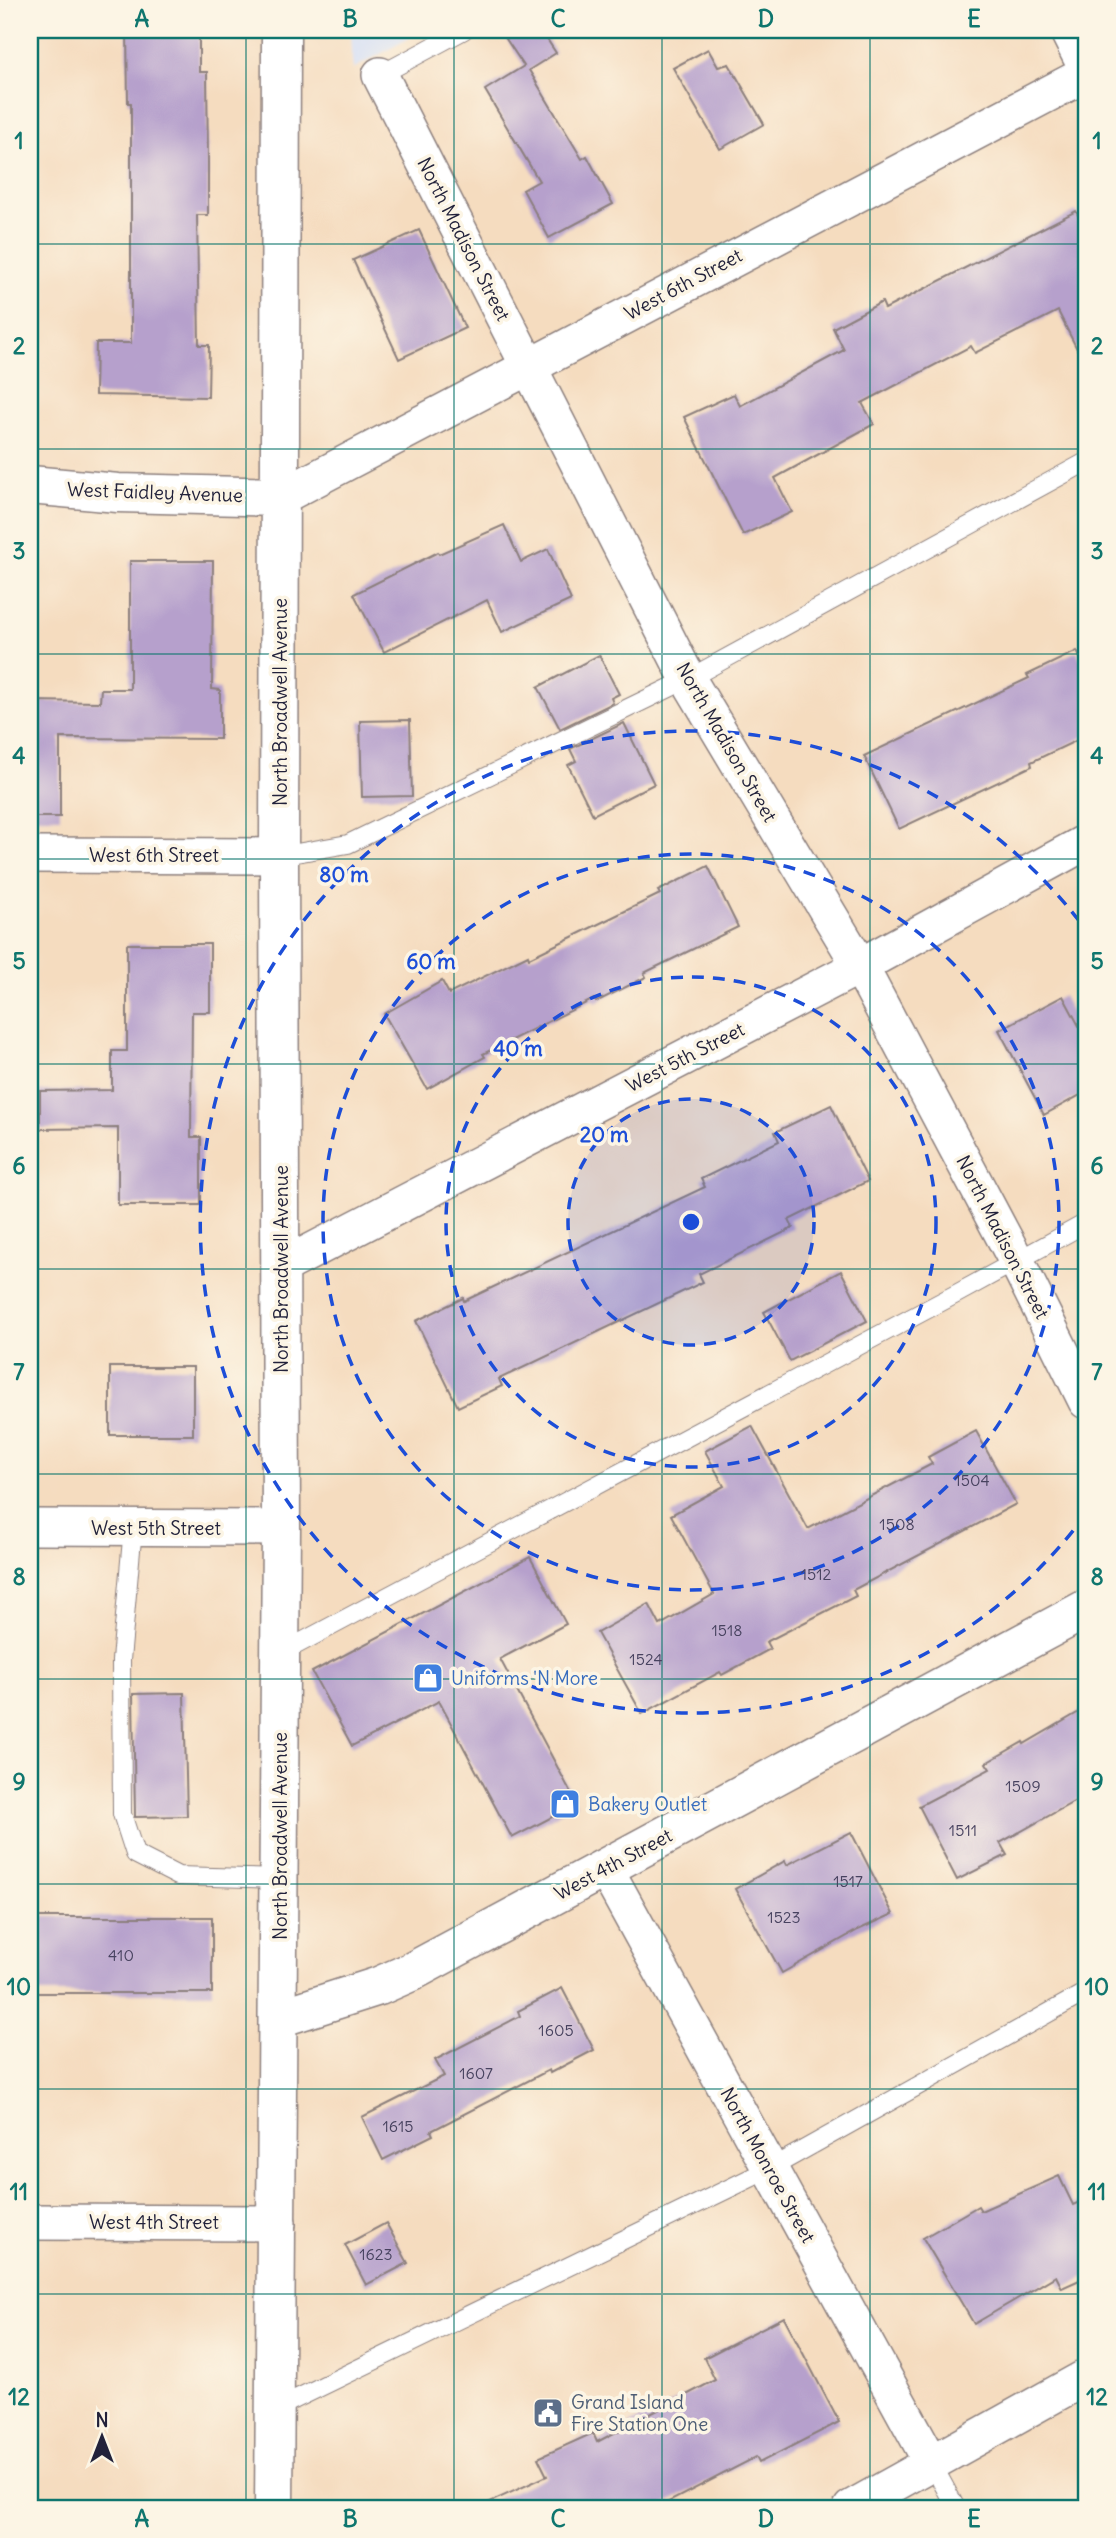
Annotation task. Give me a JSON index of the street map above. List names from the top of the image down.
{
  "streets": {
    "main road": ["West Faidley Avenue", "North Broadwell Avenue", "West 4th Street"],
    "street": [
      "North Madison Street",
      "West 6th Street",
      "West 5th Street",
      "North Monroe Street"
    ]
  },
  "crossings": [
    ["North Madison Street", "West 6th Street"],
    ["North Madison Street", "West 5th Street"],
    ["West 6th Street", "West Faidley Avenue"],
    ["West 6th Street", "North Broadwell Avenue"],
    ["West Faidley Avenue", "North Broadwell Avenue"],
    ["North Broadwell Avenue", "West 5th Street"],
    ["North Broadwell Avenue", "West 4th Street"],
    ["West 4th Street", "North Monroe Street"]
  ],
  "places": {
    "shop": ["Uniforms 'N More", "Bakery Outlet"],
    "public building": ["Grand Island Fire Station One"]
  },
  "house_numbers": [
    "1504",
    "1508",
    "1512",
    "1518",
    "1524",
    "1509",
    "1511",
    "1517",
    "1523",
    "410",
    "1605",
    "1607",
    "1615",
    "1623"
  ],
  "north": "top",
  "grid": {
    "columns": [
      "A",
      "B",
      "C",
      "D",
      "E"
    ],
    "rows": [
      "1",
      "2",
      "3",
      "4",
      "5",
      "6",
      "7",
      "8",
      "9",
      "10",
      "11",
      "12"
    ]
  },
  "rings": [
    "80 m",
    "60 m",
    "40 m",
    "20 m"
  ]
}
